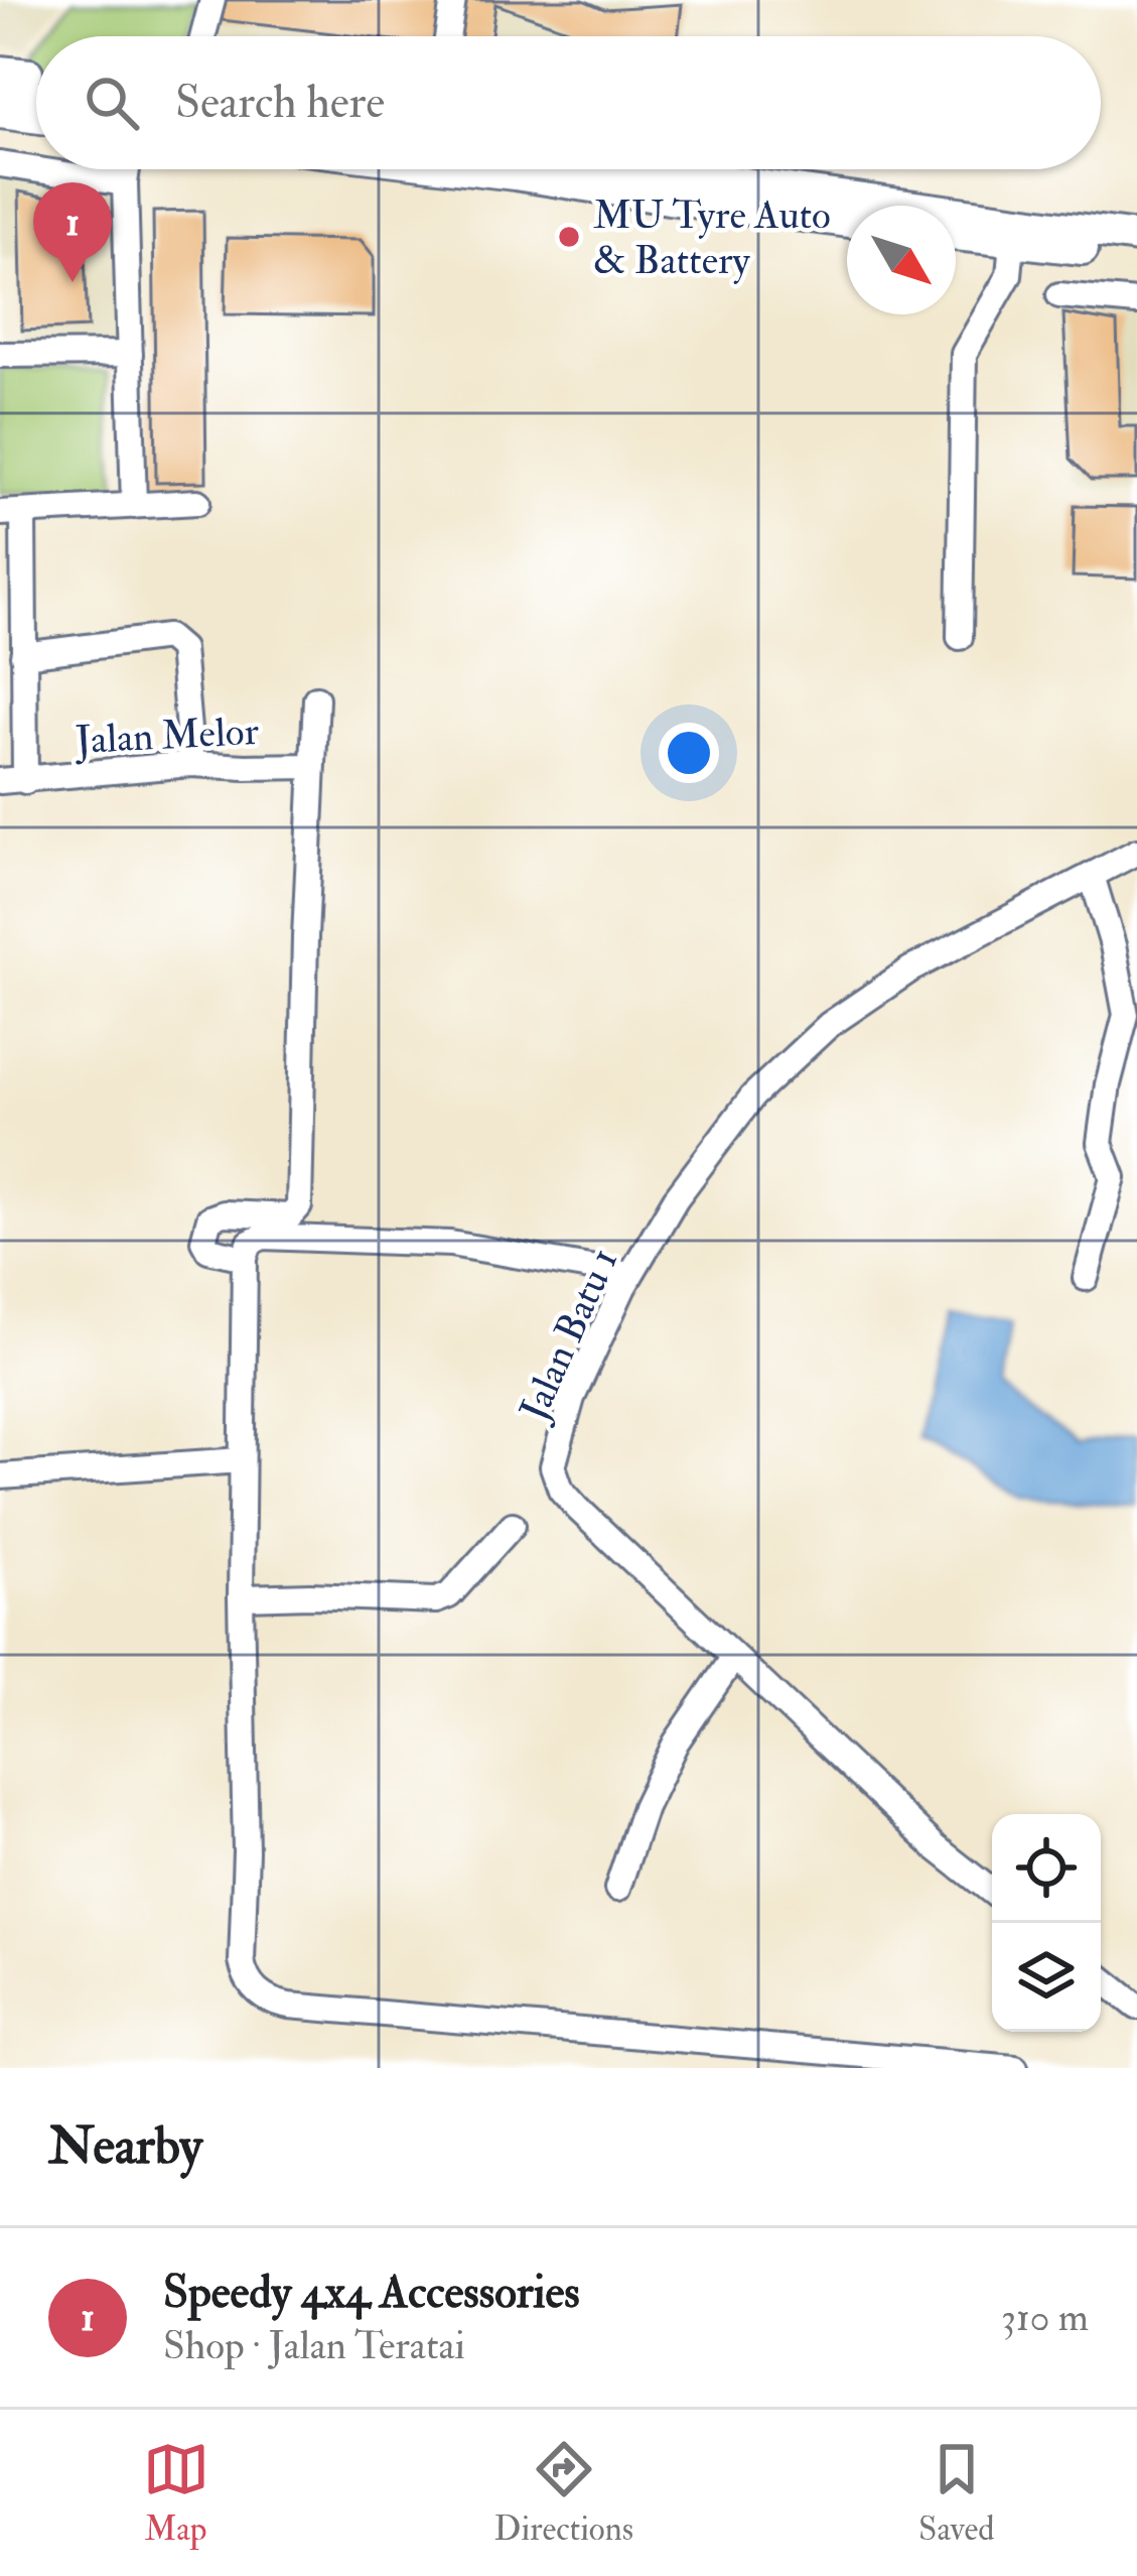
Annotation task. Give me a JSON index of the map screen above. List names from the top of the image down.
{
  "streets": {
    "street": ["Jalan Melor", "Jalan Batu 1"]
  },
  "places": ["MU Tyre Auto & Battery"],
  "north": "bottom right",
  "page": {
    "search": "Search here",
    "pins": "1",
    "heading": "Nearby",
    "list": [
      {
        "mark": "1",
        "name": "Speedy 4x4 Accessories",
        "note": "Shop · Jalan Teratai",
        "value": "310 m"
      }
    ],
    "nav": ["Map", "Directions", "Saved"]
  }
}
